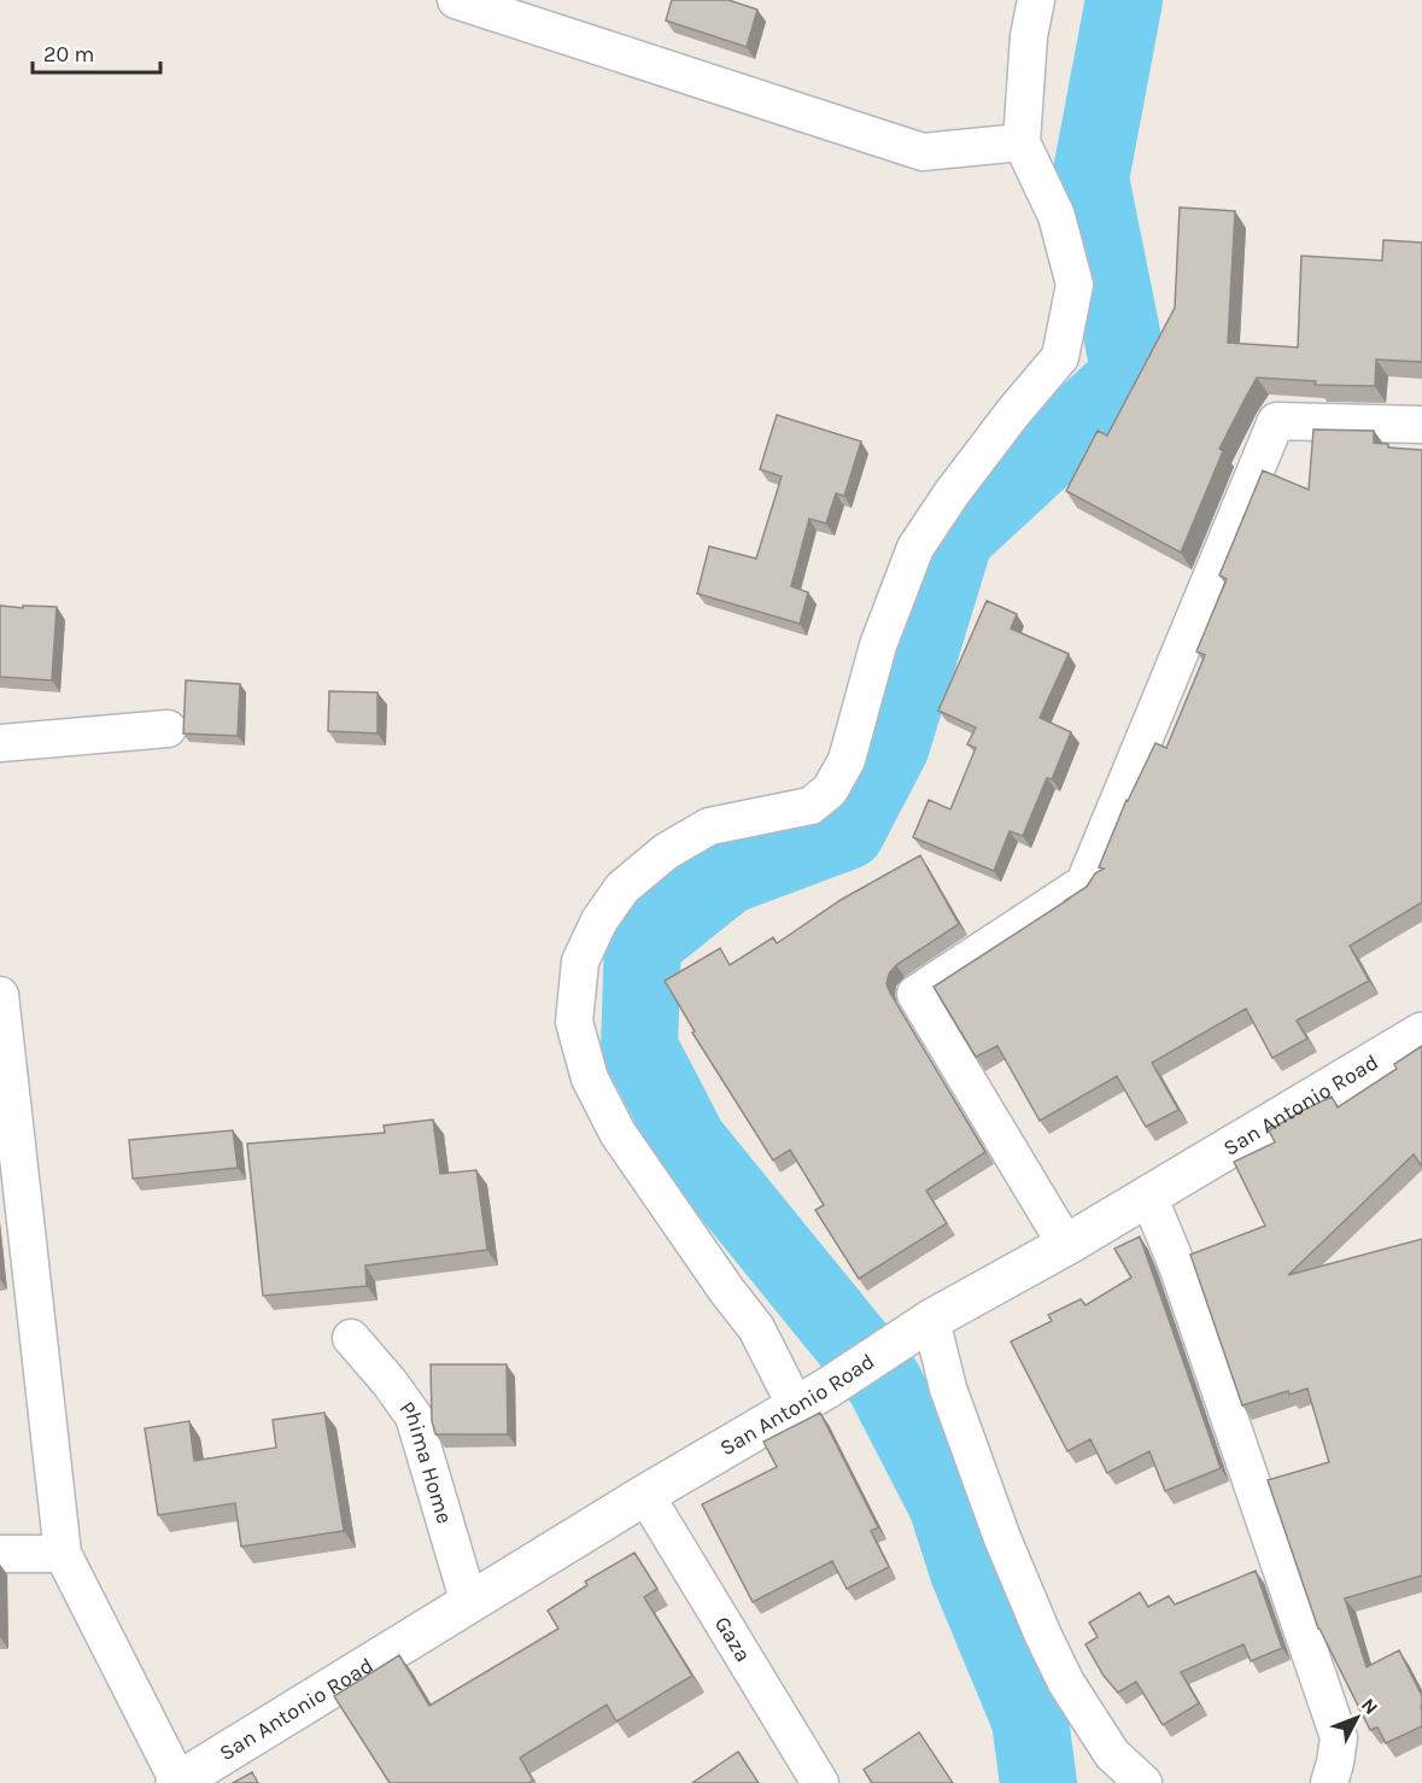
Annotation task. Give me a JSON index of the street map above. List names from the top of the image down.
{
  "streets": {
    "street": ["San Antonio Road", "Phima Home", "Gaza"]
  },
  "crossings": [
    ["San Antonio Road", "Phima Home"],
    ["San Antonio Road", "Gaza"]
  ],
  "scale_bar": "20 m",
  "north": "top right"
}
